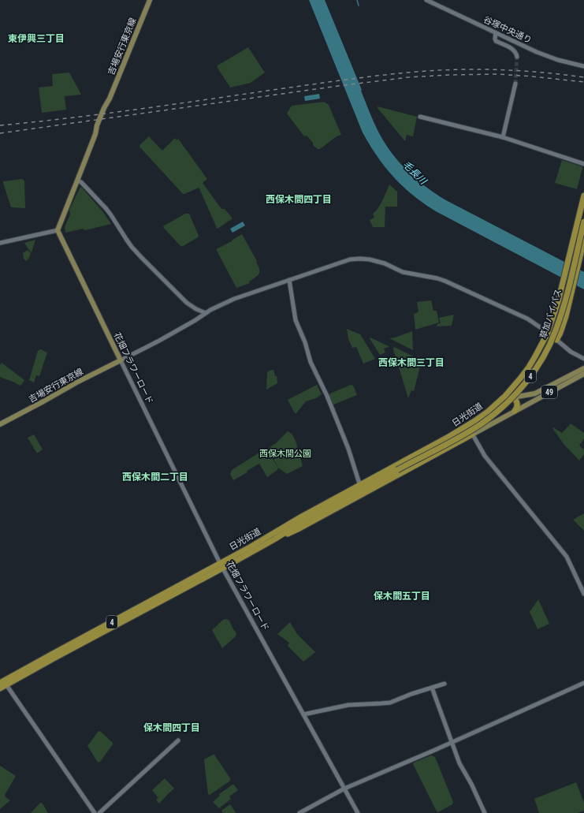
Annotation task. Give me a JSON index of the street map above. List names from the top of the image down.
{
  "streets": {
    "highway": ["草加バイパス", "4", "日光街道"],
    "main road": ["吉場安行東京線", "花畑フラワーロード", "49"],
    "street": ["谷塚中央通り"]
  },
  "crossings": [
    ["吉場安行東京線", "花畑フラワーロード"],
    ["草加バイパス", "4"],
    ["草加バイパス", "日光街道"],
    ["花畑フラワーロード", "日光街道"],
    ["4", "49"],
    ["4", "日光街道"]
  ],
  "districts": [
    "東伊興三丁目",
    "西保木間四丁目",
    "西保木間三丁目",
    "西保木間二丁目",
    "保木間五丁目",
    "保木間四丁目"
  ],
  "water": ["毛長川"],
  "parks": ["西保木間公園"]
}
